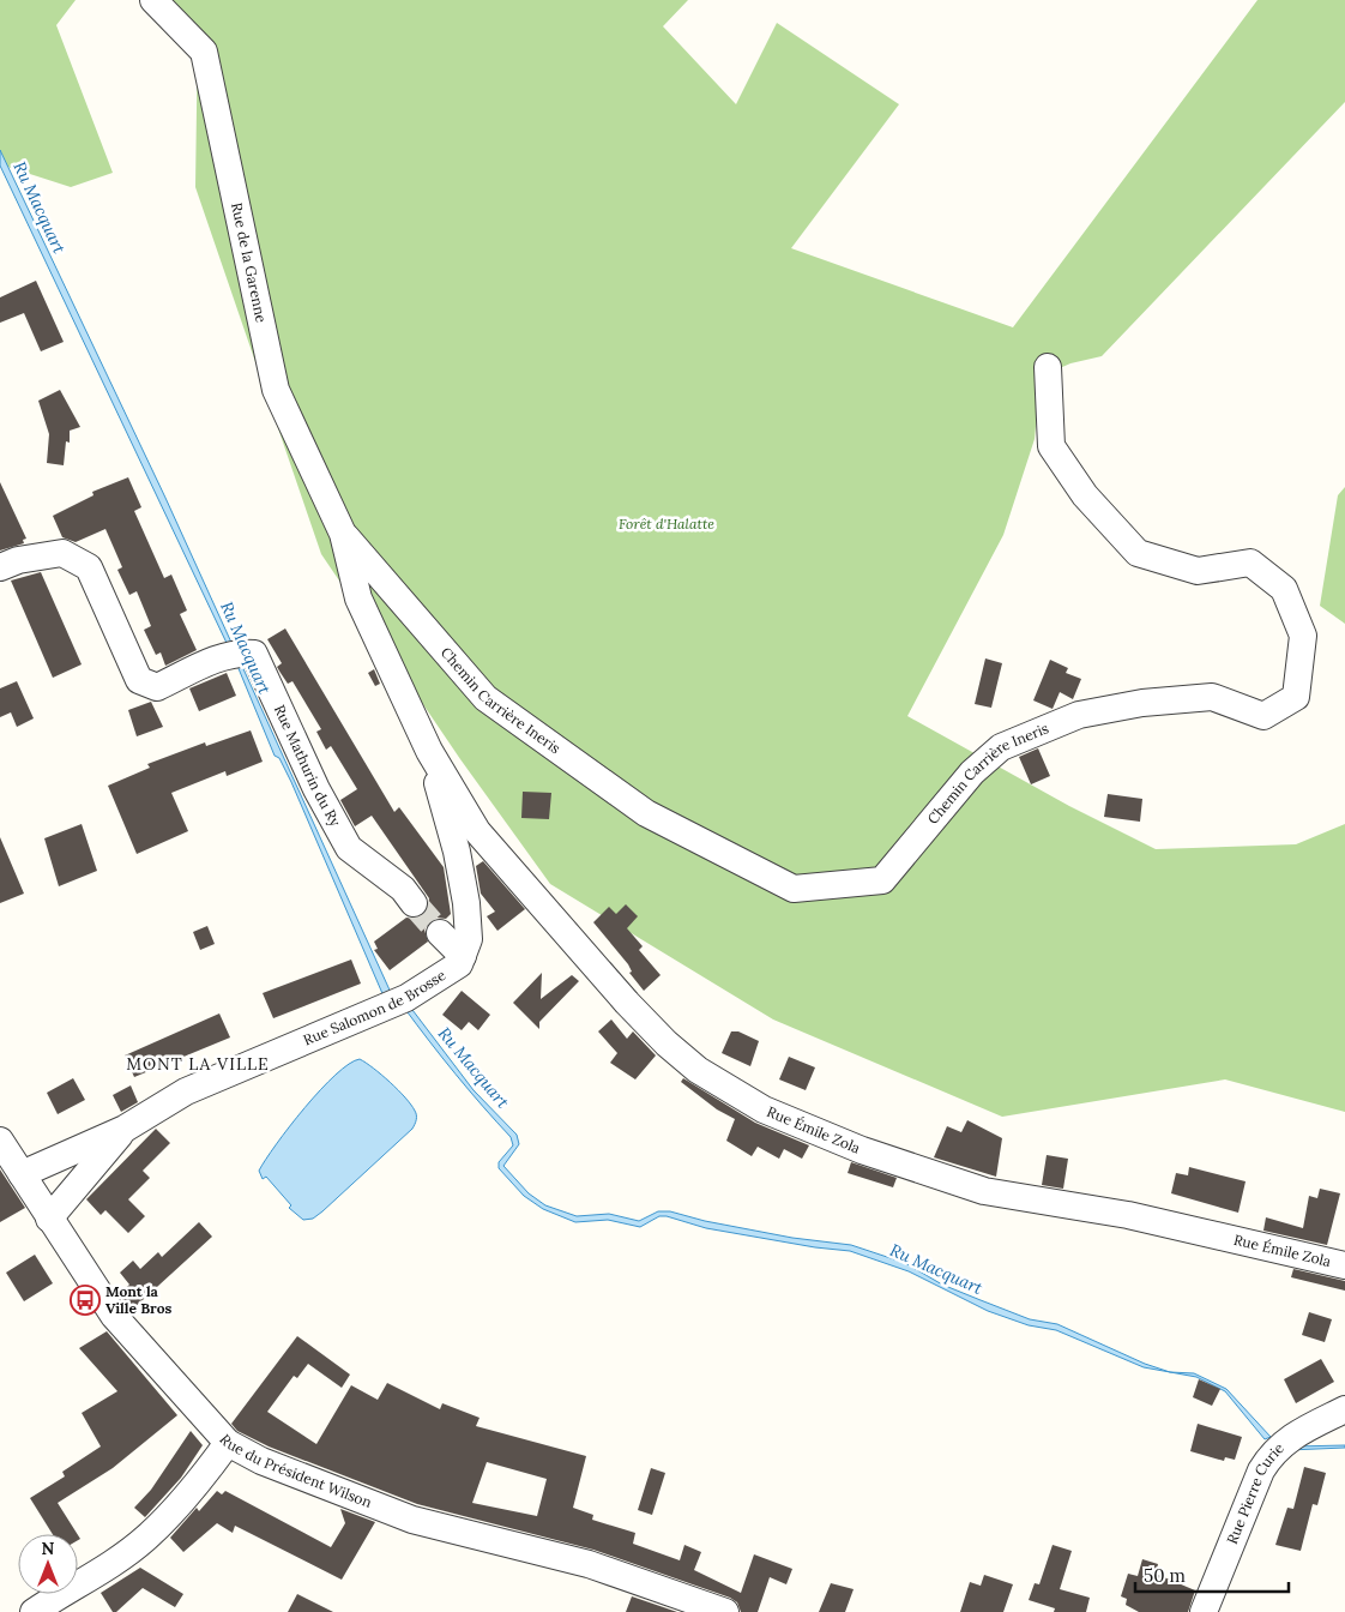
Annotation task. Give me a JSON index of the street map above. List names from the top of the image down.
{
  "streets": {
    "street": [
      "Rue de la Garenne",
      "Chemin Carrière Ineris",
      "Rue Mathurin du Ry",
      "Rue Salomon de Brosse",
      "Rue Émile Zola",
      "Rue du Président Wilson",
      "Rue Pierre Curie"
    ]
  },
  "crossings": [
    ["Rue de la Garenne", "Chemin Carrière Ineris"],
    ["Rue Salomon de Brosse", "Rue du Président Wilson"]
  ],
  "districts": ["MONT LA VILLE"],
  "water": ["Ru Macquart"],
  "parks": ["Forêt d'Halatte"],
  "places": {
    "bus stop": ["Mont la Ville Bros"]
  },
  "scale_bar": "50 m",
  "north": "top"
}
